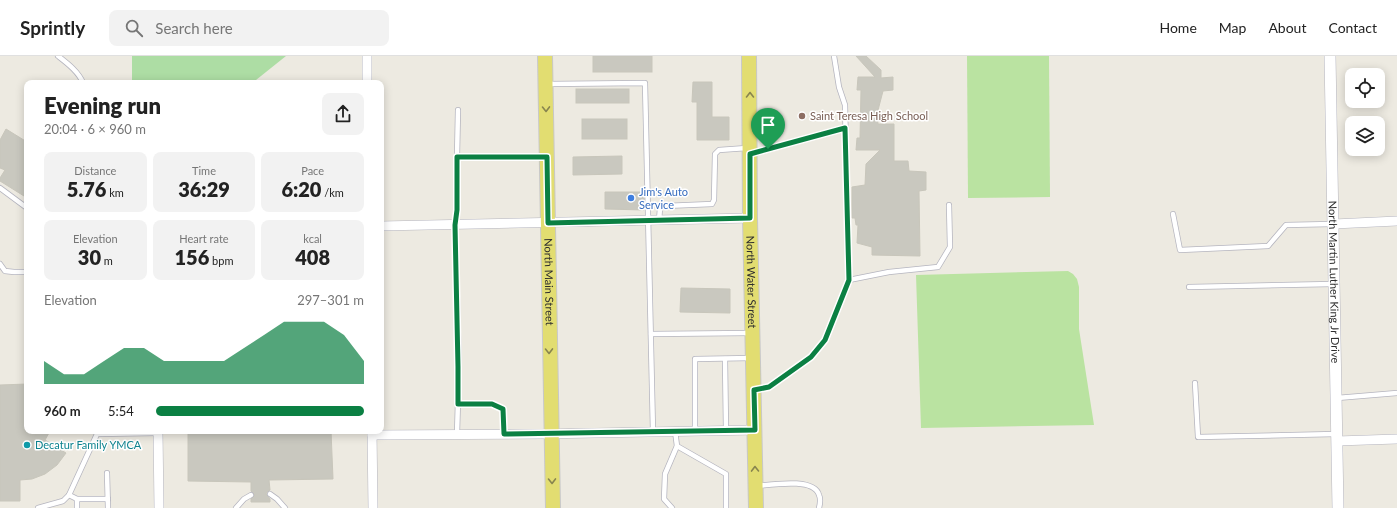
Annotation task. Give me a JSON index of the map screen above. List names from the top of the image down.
{
  "streets": {
    "main road": ["North Main Street", "North Water Street"],
    "street": ["North Martin Luther King Jr Drive"]
  },
  "one_way": ["North Main Street"],
  "places": ["Saint Teresa High School", "Jim's Auto Service", "Decatur Family YMCA"],
  "page": {
    "header": "Sprintly",
    "search": "Search here",
    "nav": [
      "Home",
      "Map",
      "About",
      "Contact"
    ],
    "heading": ["Evening run", "20:04 · 6 × 960 m"],
    "stats": [
      ["Distance", "5.76 km"],
      ["Time", "36:29"],
      ["Pace", "6:20 /km"],
      ["Elevation", "30 m"],
      ["Heart rate", "156 bpm"],
      ["kcal", "408"]
    ],
    "chart": ["Elevation", "297–301 m"],
    "list": [
      {
        "name": "960 m",
        "note": "5:54"
      }
    ]
  }
}
